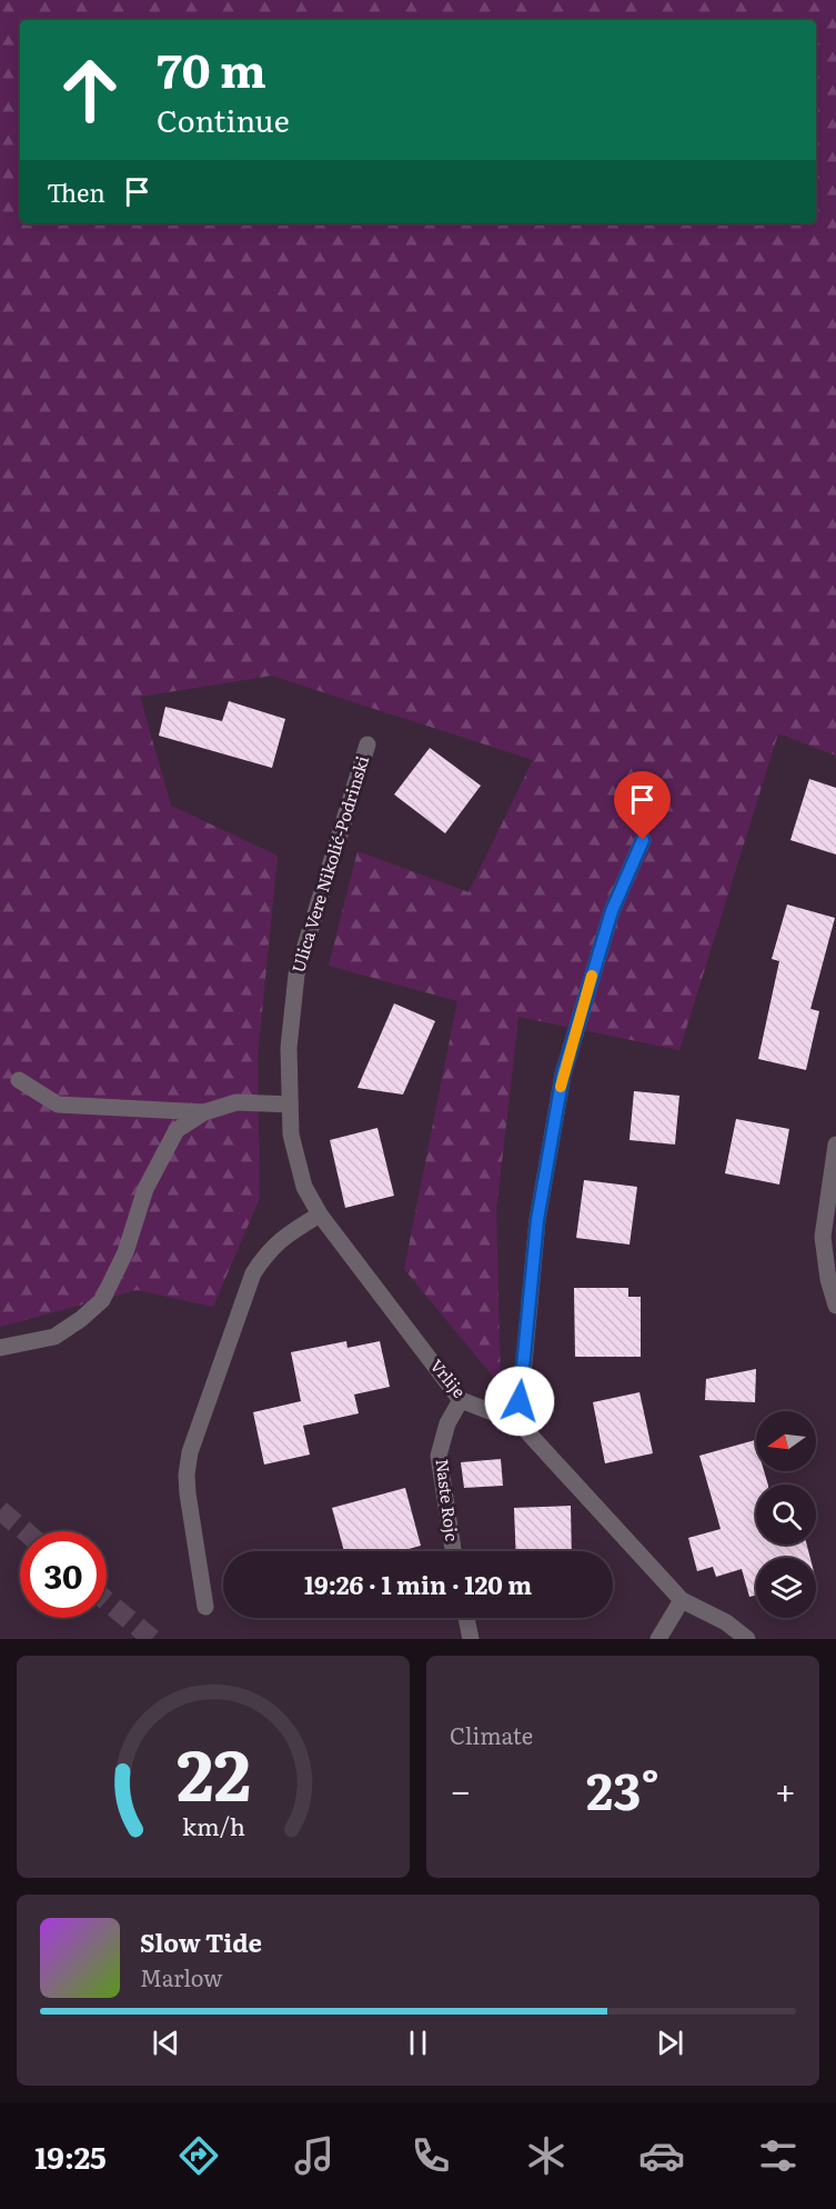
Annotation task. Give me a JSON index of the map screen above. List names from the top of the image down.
{
  "streets": {
    "street": ["Ulica Vere Nikolić-Podrinski", "Vrlije", "Naste Rojc"]
  },
  "crossings": [
    ["Ulica Vere Nikolić-Podrinski", "Vrlije"],
    ["Vrlije", "Naste Rojc"]
  ],
  "north": "left",
  "page": {
    "turn": ["70 m", "Continue"],
    "then": "Then",
    "limit": "30",
    "trip": "19:26 · 1 min · 120 m",
    "tile": "Climate",
    "heat": ["−", "23°", "+"],
    "song": ["Slow Tide", "Marlow"],
    "tabs": "19:25",
    "gauge": ["22", "km/h"]
  }
}
